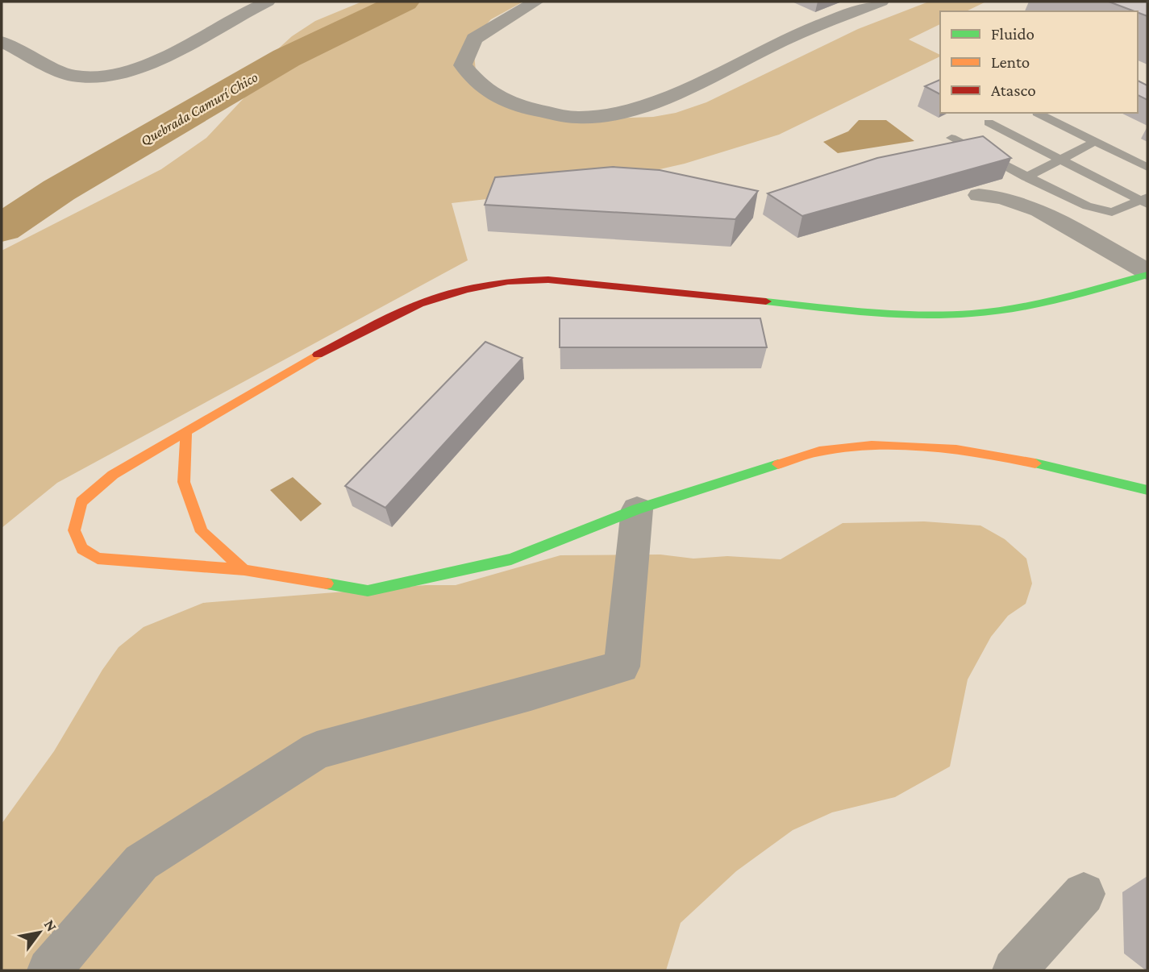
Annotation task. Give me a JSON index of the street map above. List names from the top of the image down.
{
  "water": ["Quebrada Camurí Chico"],
  "legend": ["Fluido", "Lento", "Atasco"],
  "north": "top right"
}
